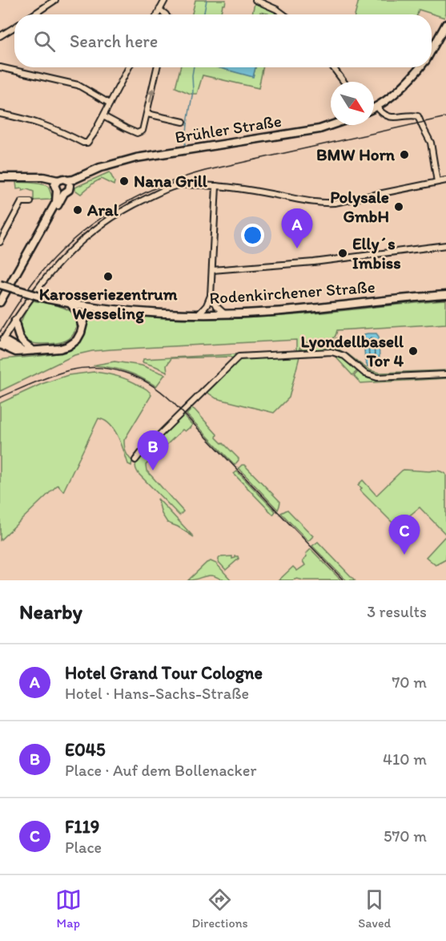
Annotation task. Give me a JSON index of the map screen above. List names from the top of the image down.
{
  "streets": {
    "main road": ["Brühler Straße", "Rodenkirchener Straße"]
  },
  "places": [
    "BMW Horn",
    "Nana Grill",
    "Polysale GmbH",
    "Aral",
    "Elly´s Imbiss",
    "Karosseriezentrum Wesseling",
    "Lyondellbasell Tor 4"
  ],
  "north": "bottom right",
  "page": {
    "search": "Search here",
    "pins": ["A", "B", "C"],
    "heading": ["Nearby", "3 results"],
    "list": [
      {
        "mark": "A",
        "name": "Hotel Grand Tour Cologne",
        "note": "Hotel · Hans-Sachs-Straße",
        "value": "70 m"
      },
      {
        "mark": "B",
        "name": "E045",
        "note": "Place · Auf dem Bollenacker",
        "value": "410 m"
      },
      {
        "mark": "C",
        "name": "F119",
        "note": "Place",
        "value": "570 m"
      }
    ],
    "nav": ["Map", "Directions", "Saved"]
  }
}
